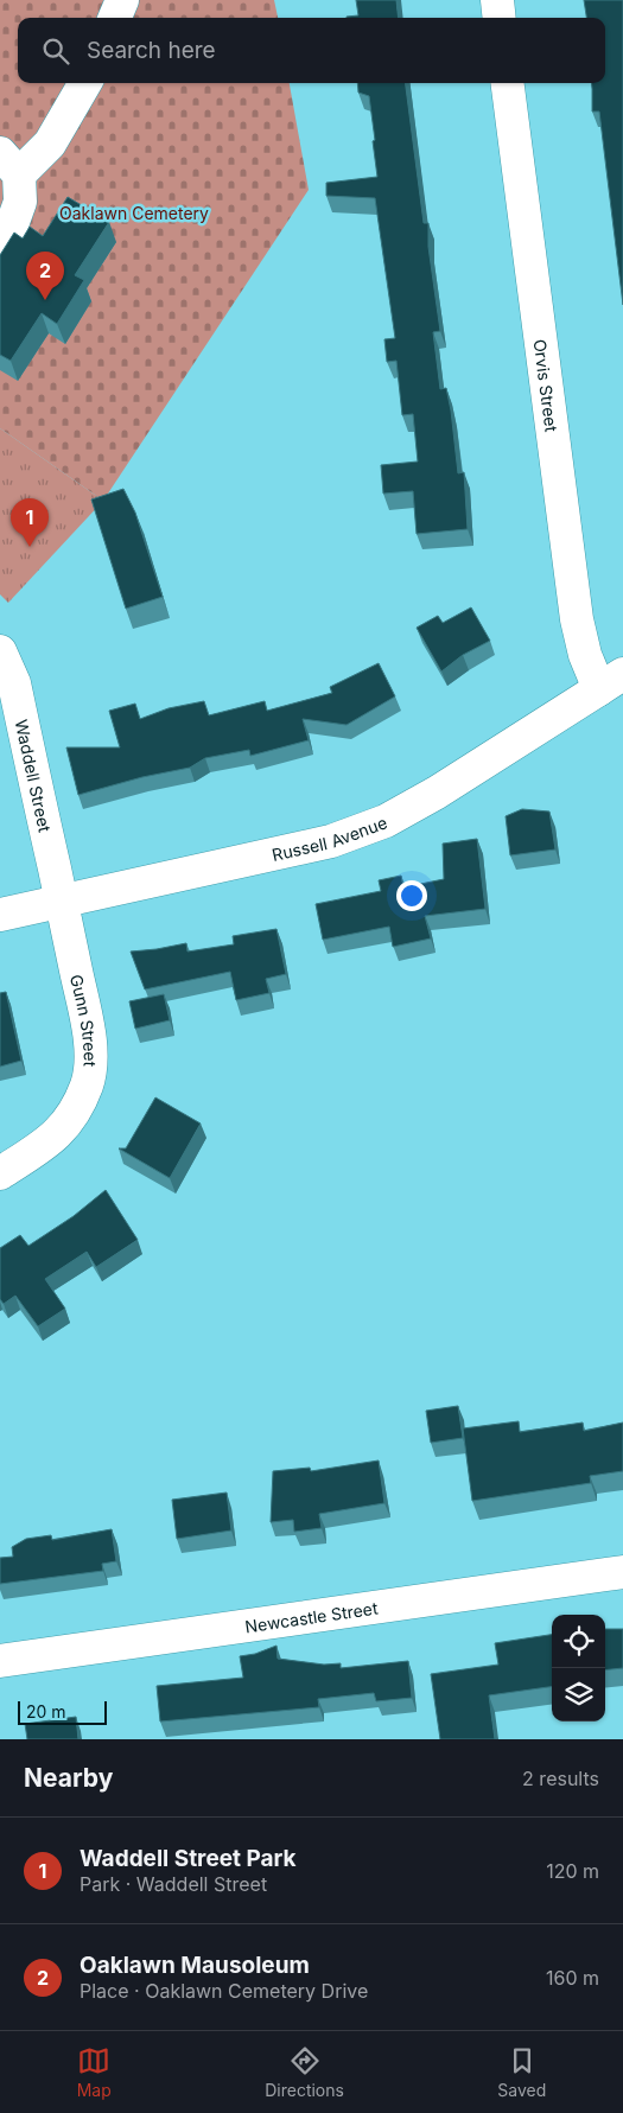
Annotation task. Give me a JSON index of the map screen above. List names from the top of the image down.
{
  "streets": {
    "street": [
      "Orvis Street",
      "Waddell Street",
      "Russell Avenue",
      "Gunn Street",
      "Newcastle Street"
    ]
  },
  "crossings": [
    ["Orvis Street", "Russell Avenue"],
    ["Waddell Street", "Russell Avenue"],
    ["Waddell Street", "Gunn Street"],
    ["Russell Avenue", "Gunn Street"]
  ],
  "parks": ["Oaklawn Cemetery"],
  "scale_bar": "20 m",
  "page": {
    "search": "Search here",
    "pins": ["2", "1"],
    "scale": "20 m",
    "heading": ["Nearby", "2 results"],
    "list": [
      {
        "mark": "1",
        "name": "Waddell Street Park",
        "note": "Park · Waddell Street",
        "value": "120 m"
      },
      {
        "mark": "2",
        "name": "Oaklawn Mausoleum",
        "note": "Place · Oaklawn Cemetery Drive",
        "value": "160 m"
      }
    ],
    "nav": ["Map", "Directions", "Saved"]
  }
}
